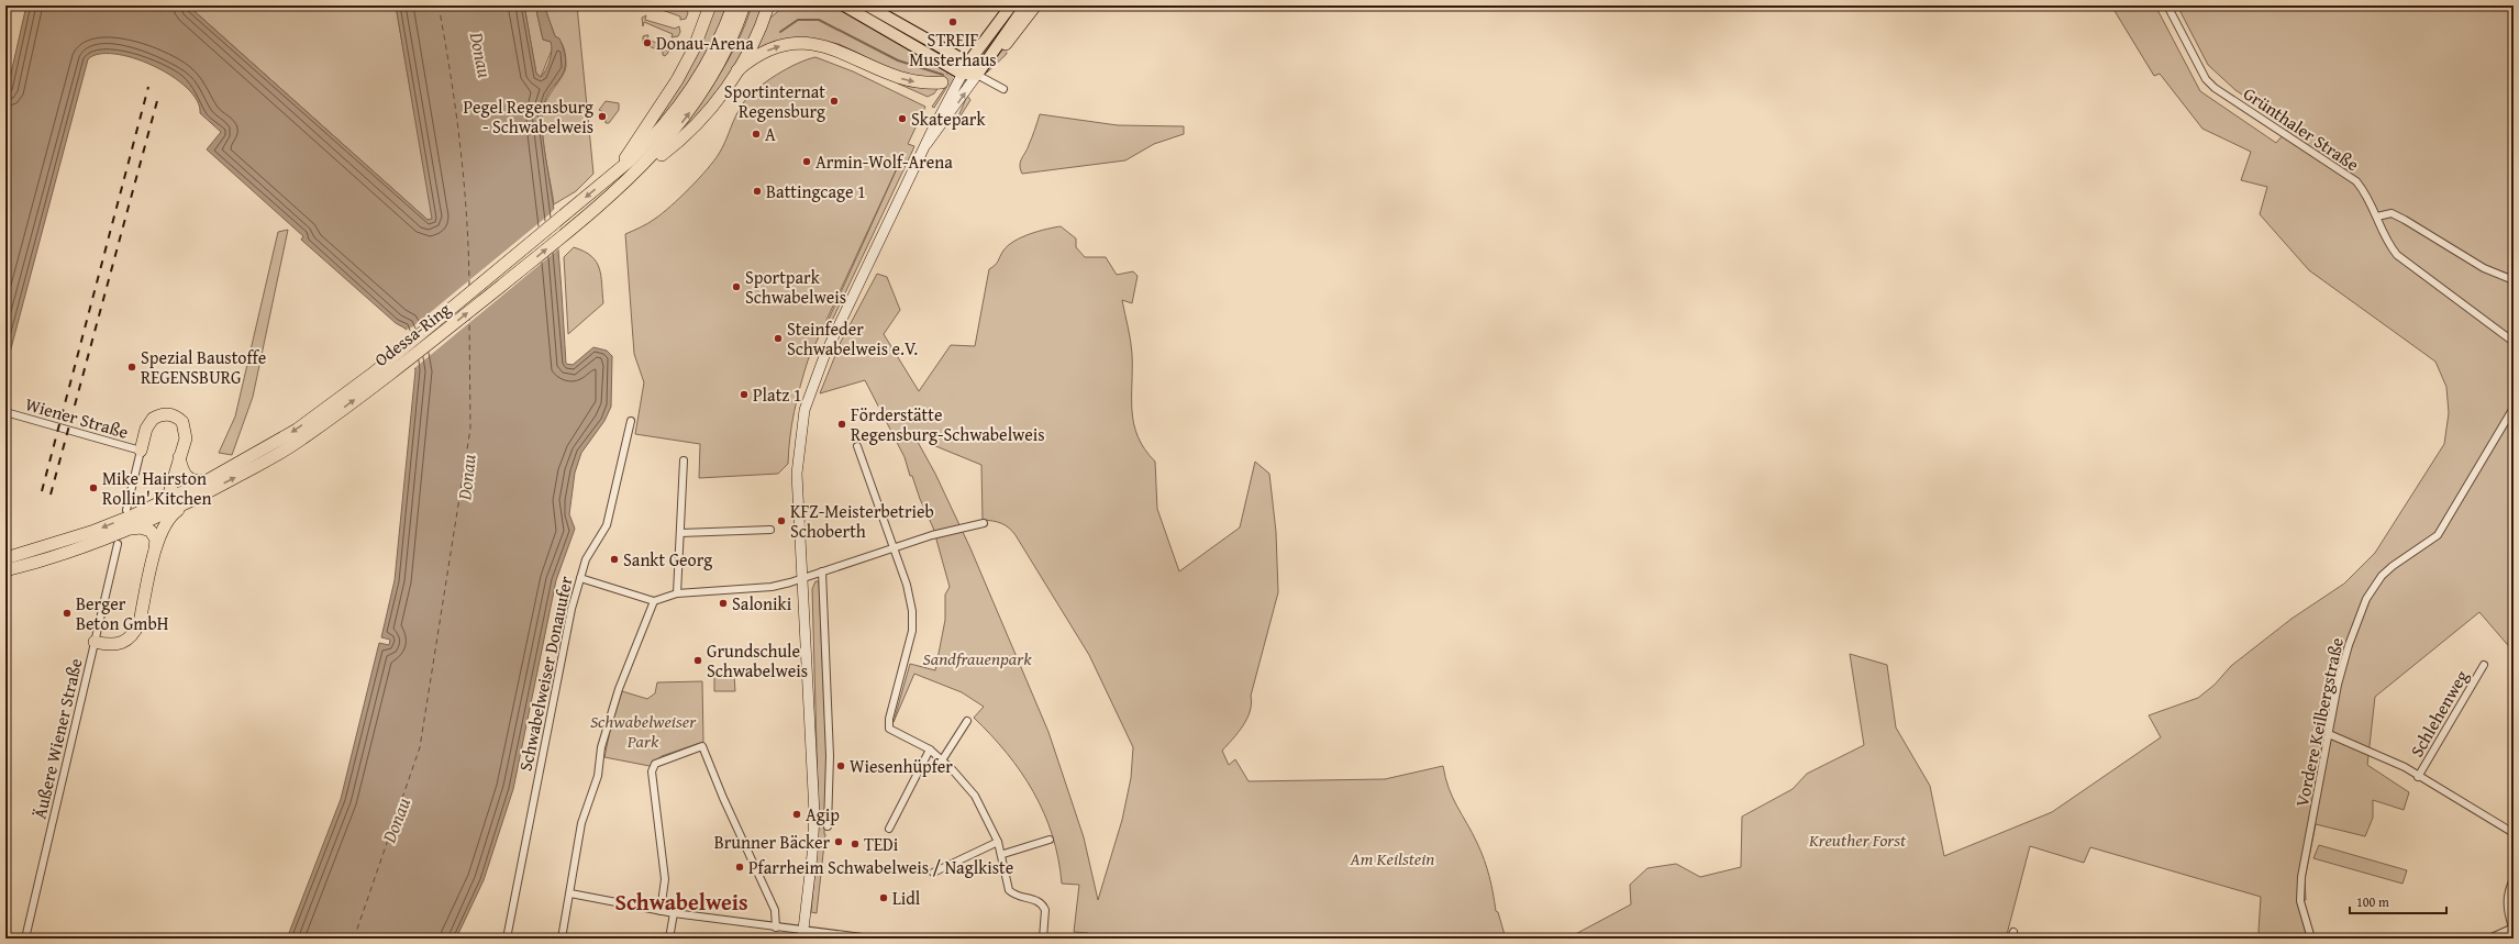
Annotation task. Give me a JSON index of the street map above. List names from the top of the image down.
{
  "streets": {
    "highway": ["Odessa-Ring"],
    "street": [
      "Grünthaler Straße",
      "Wiener Straße",
      "Schwabelweiser Donauufer",
      "Schlehenweg",
      "Vordere Keilbergstraße",
      "Äußere Wiener Straße"
    ]
  },
  "districts": ["Schwabelweis"],
  "water": ["Donau"],
  "parks": [
    "Sandfrauenpark",
    "Schwabelweiser Park",
    "Kreuther Forst",
    "Am Keilstein"
  ],
  "places": [
    "STREIF Musterhaus",
    "Donau-Arena",
    "Sportinternat Regensburg",
    "Pegel Regensburg - Schwabelweis",
    "Skatepark",
    "A",
    "Armin-Wolf-Arena",
    "Battingcage 1",
    "Sportpark Schwabelweis",
    "Steinfeder Schwabelweis e.V.",
    "Spezial Baustoffe REGENSBURG",
    "Platz 1",
    "Förderstätte Regensburg-Schwabelweis",
    "Mike Hairston Rollin' Kitchen",
    "KFZ-Meisterbetrieb Schoberth",
    "Sankt Georg",
    "Saloniki",
    "Berger Beton GmbH",
    "Grundschule Schwabelweis",
    "Wiesenhüpfer",
    "Agip",
    "Brunner Bäcker",
    "TEDi",
    "Pfarrheim Schwabelweis / Naglkiste",
    "Lidl"
  ],
  "scale_bar": "100 m"
}
